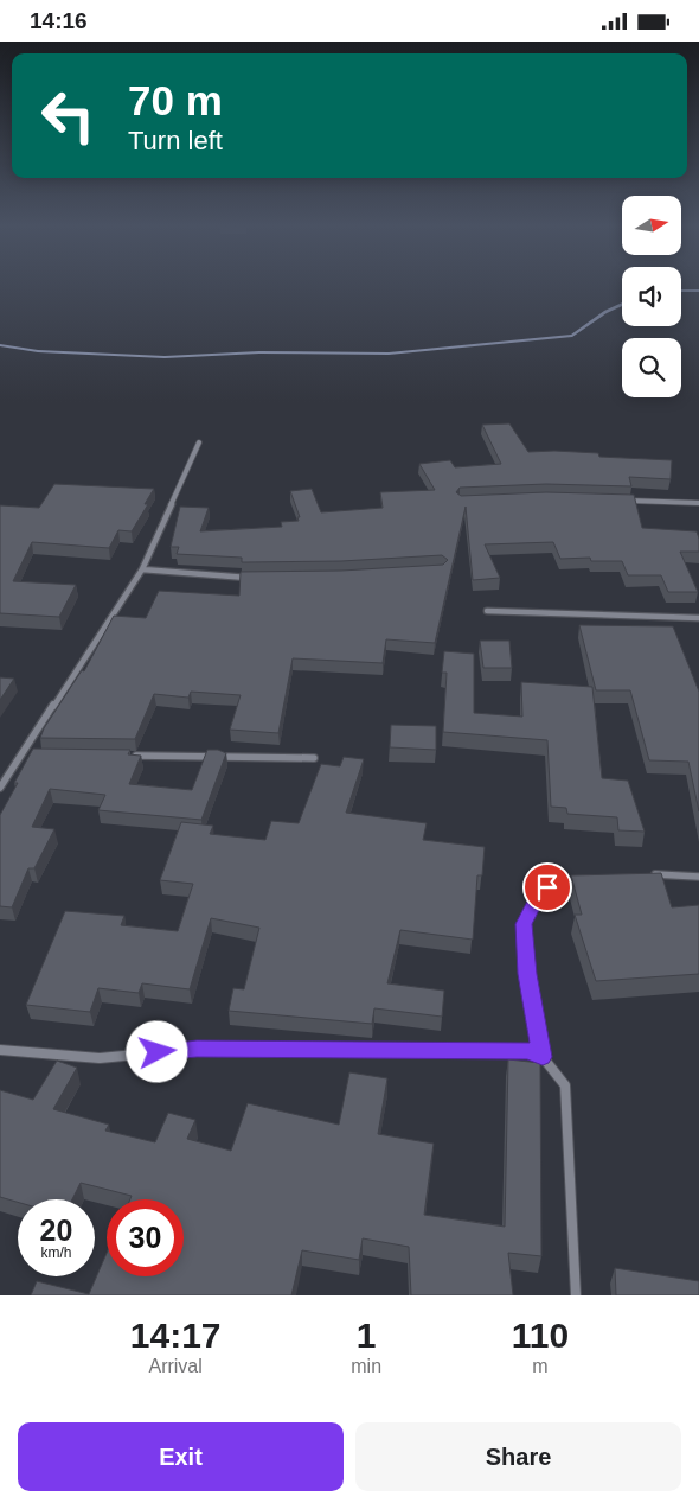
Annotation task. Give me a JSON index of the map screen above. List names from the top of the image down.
{
  "north": "right",
  "page": {
    "status": "14:16",
    "turn": ["70 m", "Turn left"],
    "speed": "20 km/h",
    "limit": "30",
    "eta": [
      "14:17",
      "Arrival",
      "1",
      "min",
      "110",
      "m"
    ],
    "buttons": ["Exit", "Share"]
  }
}
